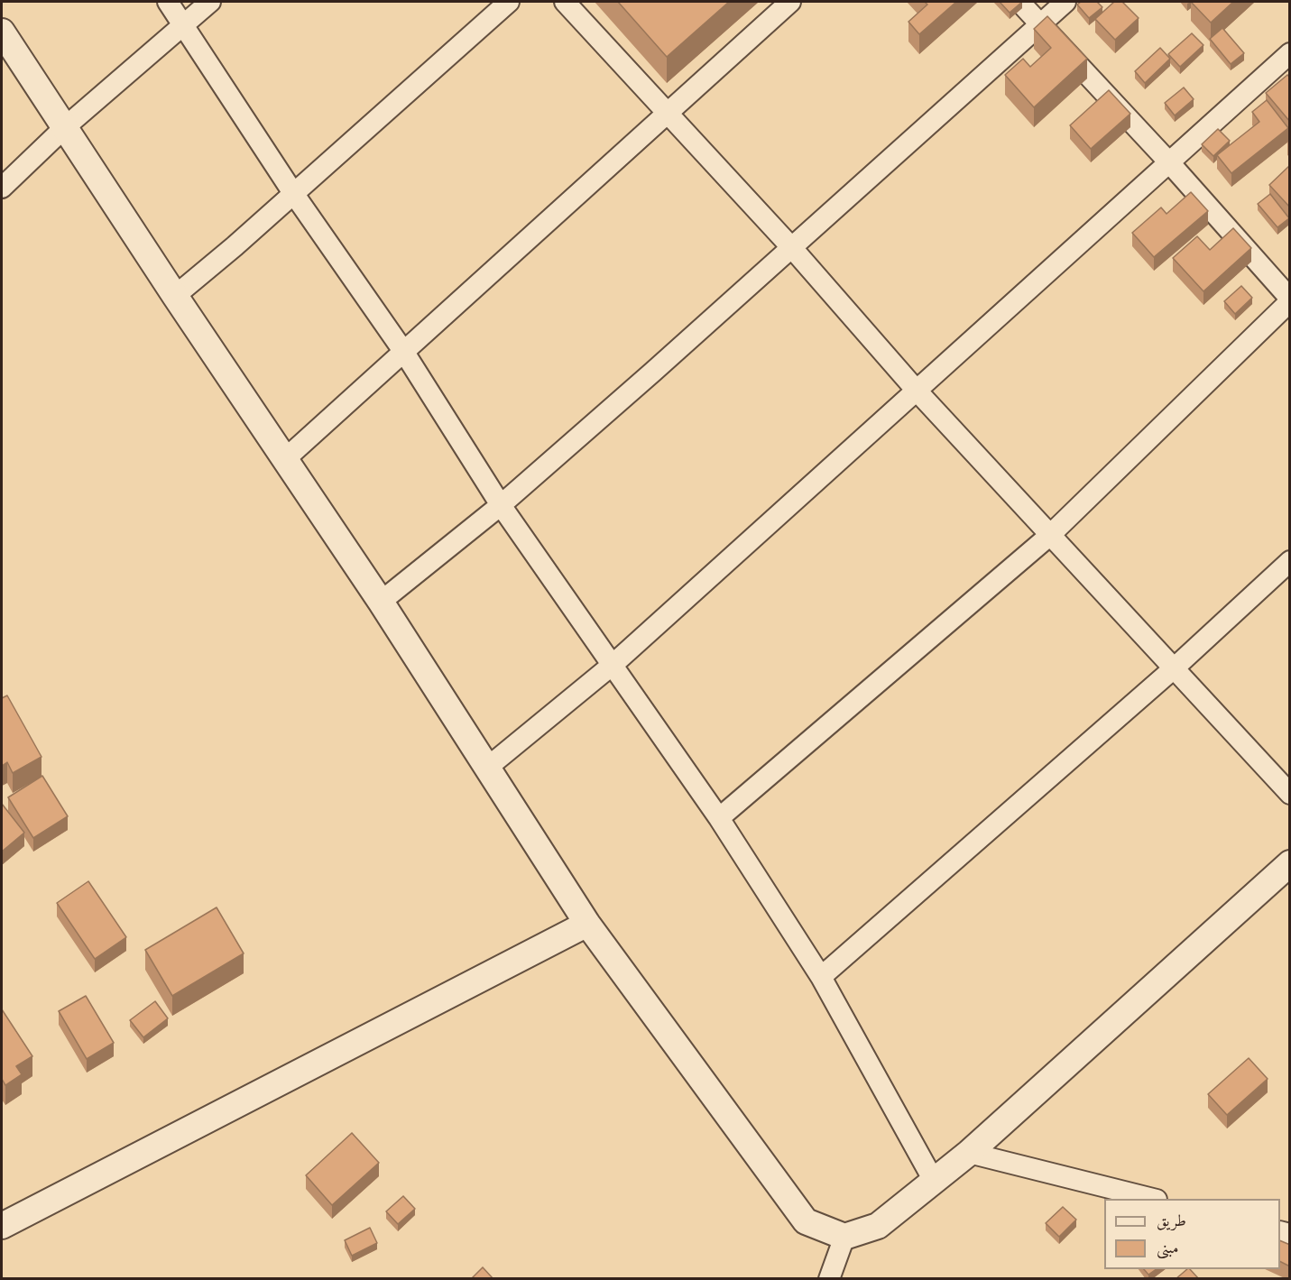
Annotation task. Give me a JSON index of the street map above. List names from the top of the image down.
{
  "legend": ["طريق", "مبنى"]
}
